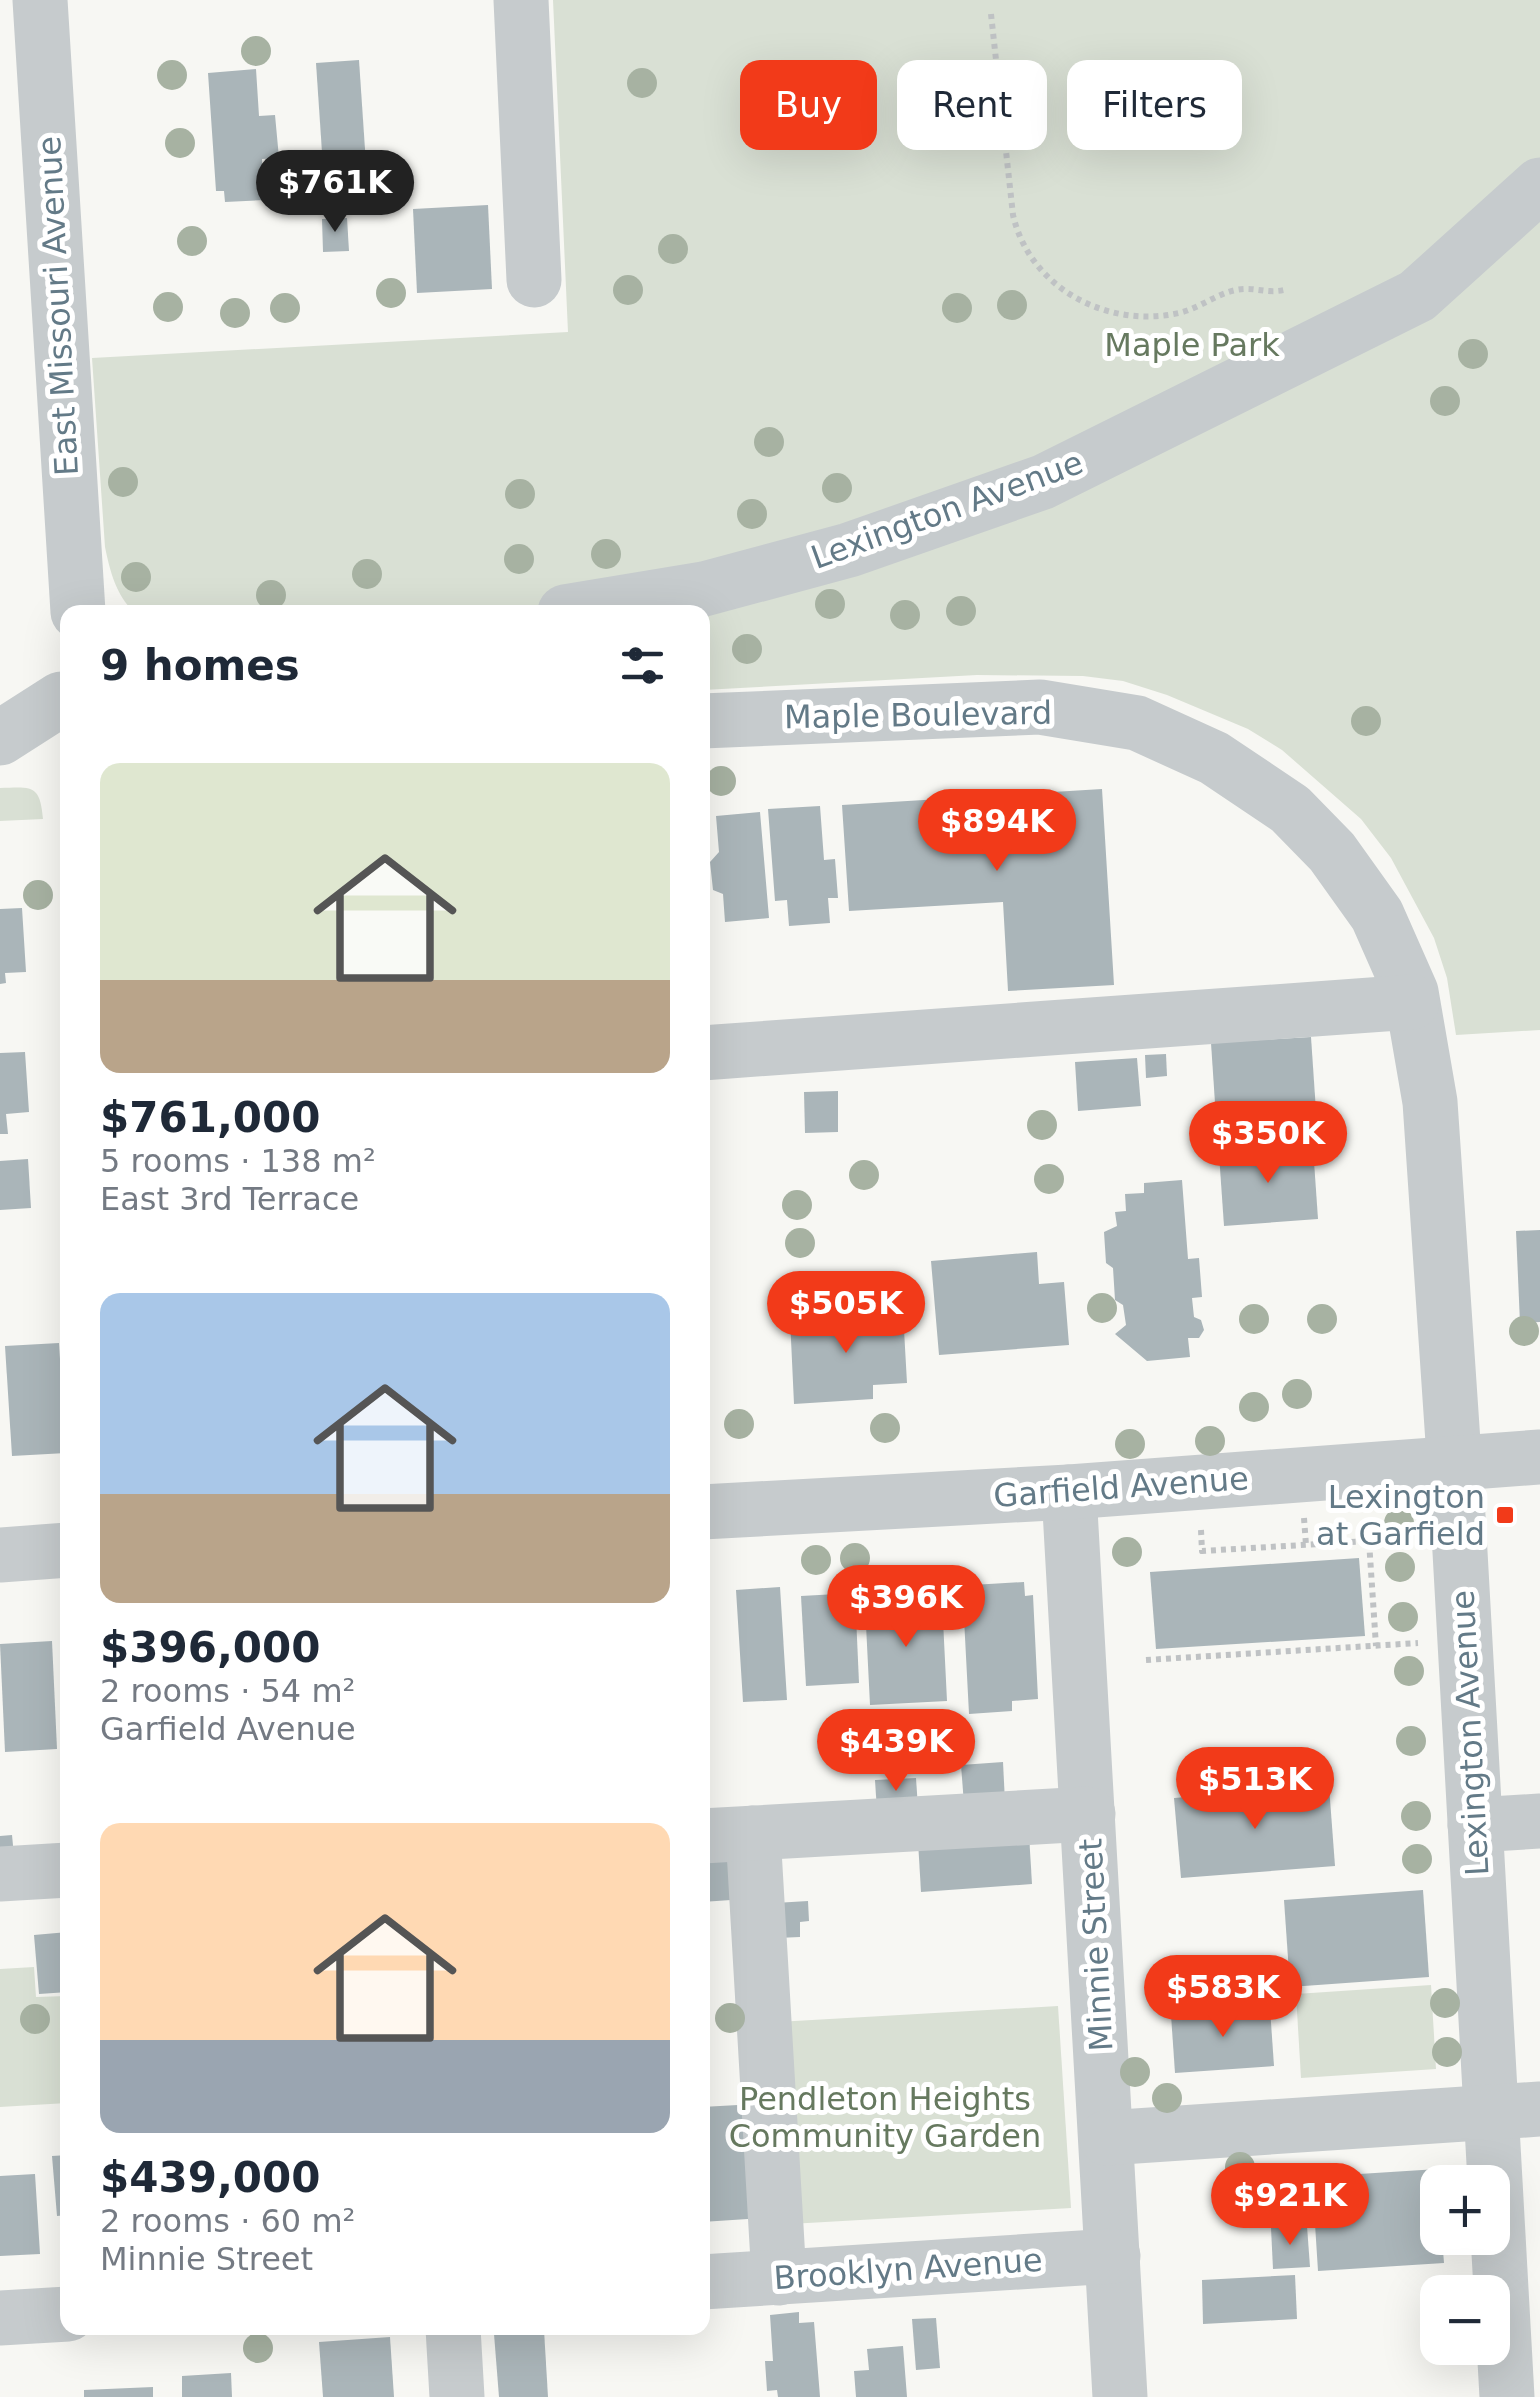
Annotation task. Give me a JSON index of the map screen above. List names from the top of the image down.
{
  "streets": {
    "street": [
      "East Missouri Avenue",
      "Lexington Avenue",
      "Maple Boulevard",
      "Garfield Avenue",
      "Minnie Street",
      "Brooklyn Avenue"
    ]
  },
  "crossings": [
    ["Lexington Avenue", "Maple Boulevard"],
    ["Lexington Avenue", "Garfield Avenue"],
    ["Garfield Avenue", "Minnie Street"],
    ["Minnie Street", "Brooklyn Avenue"]
  ],
  "parks": ["Maple Park", "Pendleton Heights Community Garden"],
  "places": {
    "transit": ["Lexington at Garfield"]
  },
  "page": {
    "chip": ["Buy", "Rent", "Filters"],
    "price": [
      "$761K",
      "$894K",
      "$350K",
      "$505K",
      "$396K",
      "$439K",
      "$513K",
      "$583K",
      "$921K"
    ],
    "heading": "9 homes",
    "list": [
      {
        "name": "$761,000",
        "note": "5 rooms · 138 m² · East 3rd Terrace"
      },
      {
        "name": "$396,000",
        "note": "2 rooms · 54 m² · Garfield Avenue"
      },
      {
        "name": "$439,000",
        "note": "2 rooms · 60 m² · Minnie Street"
      }
    ],
    "map_buttons": ["+", "−"]
  }
}
